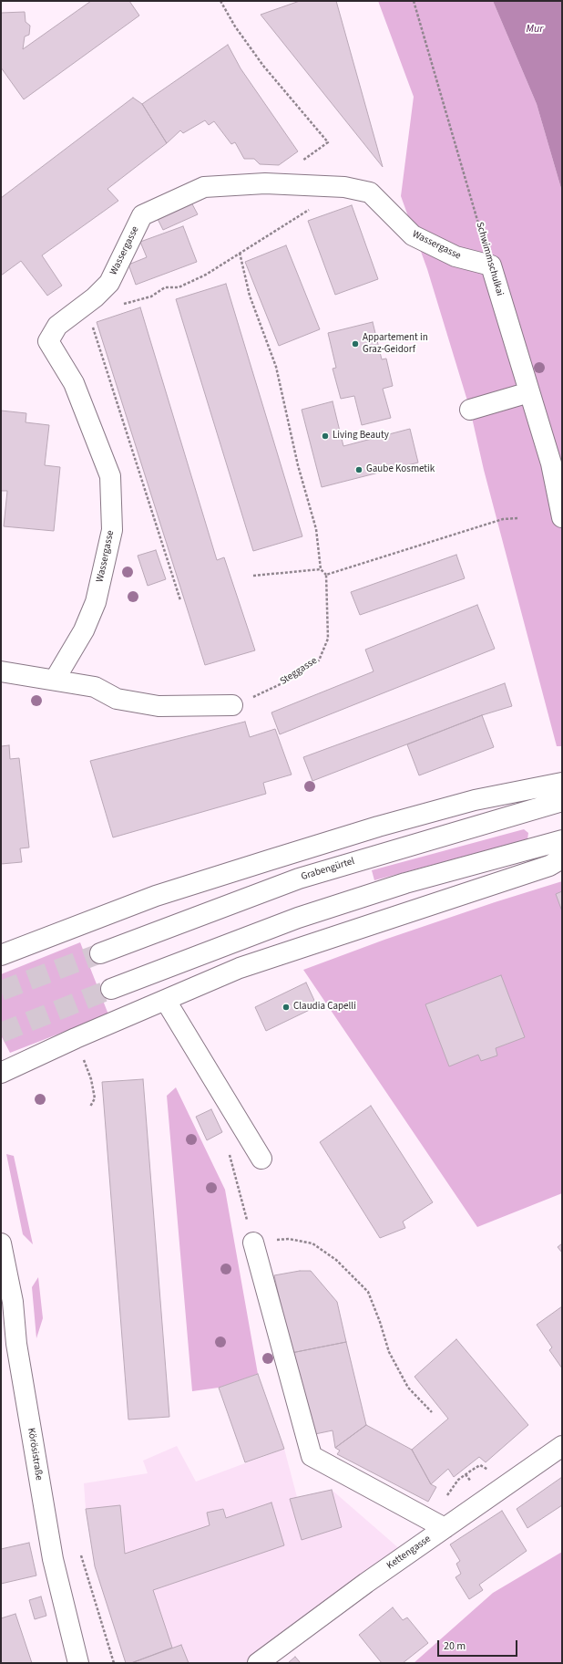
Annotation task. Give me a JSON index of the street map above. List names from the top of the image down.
{
  "streets": {
    "main road": [
      "Wassergasse",
      "Schwimmschulkai",
      "Grabengürtel",
      "Körösistraße",
      "Kettengasse"
    ],
    "path": ["Steggasse"]
  },
  "crossings": [
    ["Wassergasse", "Schwimmschulkai"]
  ],
  "water": ["Mur"],
  "places": [
    "Appartement in Graz-Geidorf",
    "Living Beauty",
    "Gaube Kosmetik",
    "Claudia Capelli"
  ],
  "scale_bar": "20 m"
}
